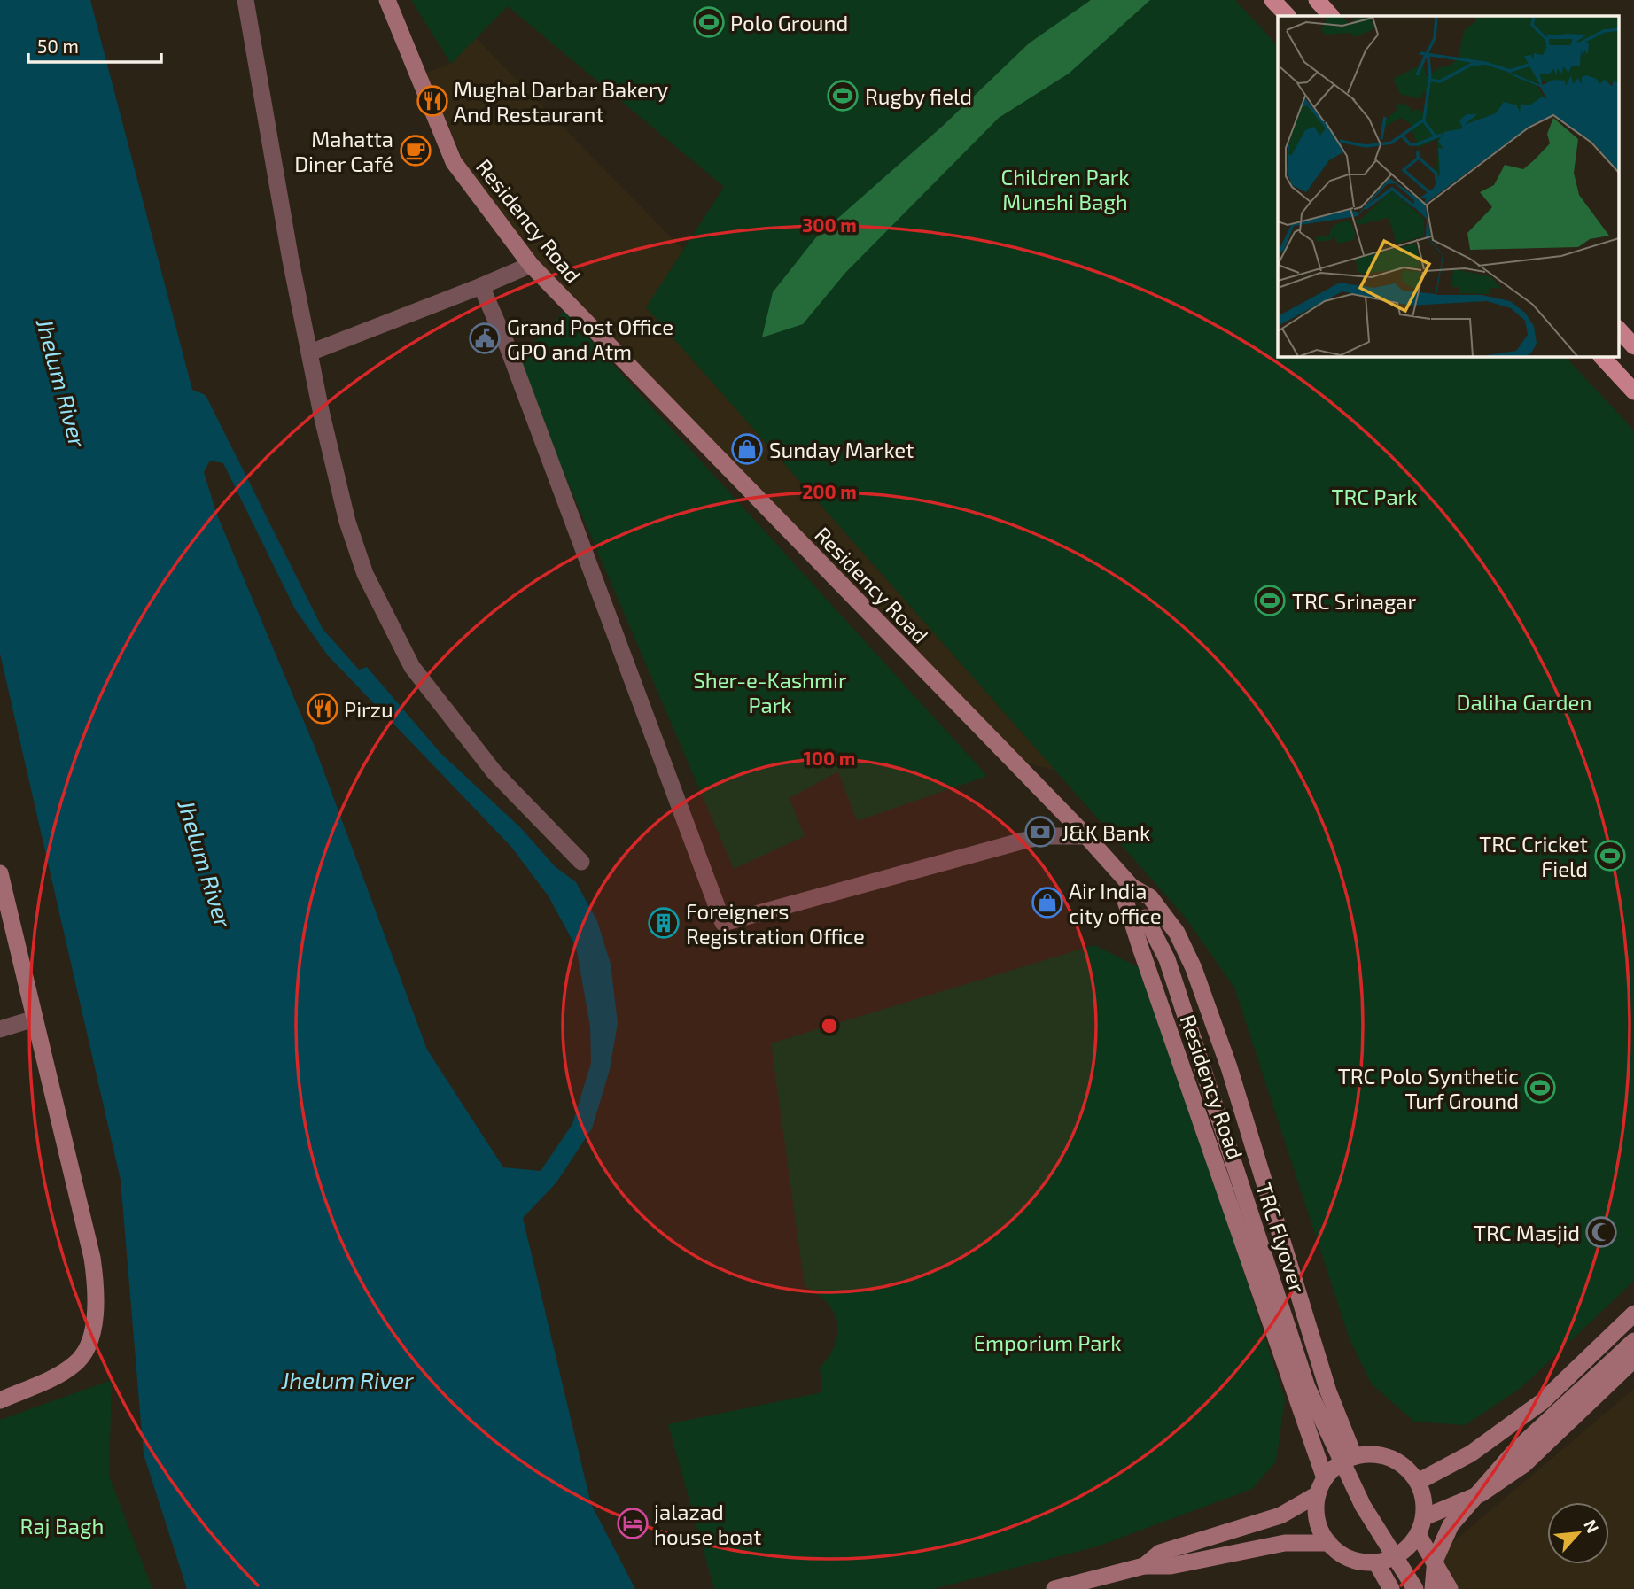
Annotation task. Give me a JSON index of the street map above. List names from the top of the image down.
{
  "streets": {
    "main road": ["Residency Road", "TRC Flyover"]
  },
  "crossings": [
    ["Residency Road", "TRC Flyover"]
  ],
  "water": ["Jhelum River"],
  "parks": [
    "Children Park Munshi Bagh",
    "TRC Park",
    "Sher-e-Kashmir Park",
    "Daliha Garden",
    "Emporium Park",
    "Raj Bagh"
  ],
  "places": {
    "sports": [
      "Polo Ground",
      "Rugby field",
      "TRC Srinagar",
      "TRC Cricket Field",
      "TRC Polo Synthetic Turf Ground"
    ],
    "restaurant": ["Mughal Darbar Bakery And Restaurant", "Pirzu"],
    "cafe": ["Mahatta Diner Café"],
    "public building": ["Grand Post Office GPO and Atm"],
    "shop": ["Sunday Market", "Air India city office"],
    "bank": ["J&K Bank"],
    "building": ["Foreigners Registration Office"],
    "mosque": ["TRC Masjid"],
    "hotel": ["jalazad house boat"]
  },
  "scale_bar": "50 m",
  "north": "top right",
  "rings": ["300 m", "200 m", "100 m"]
}
